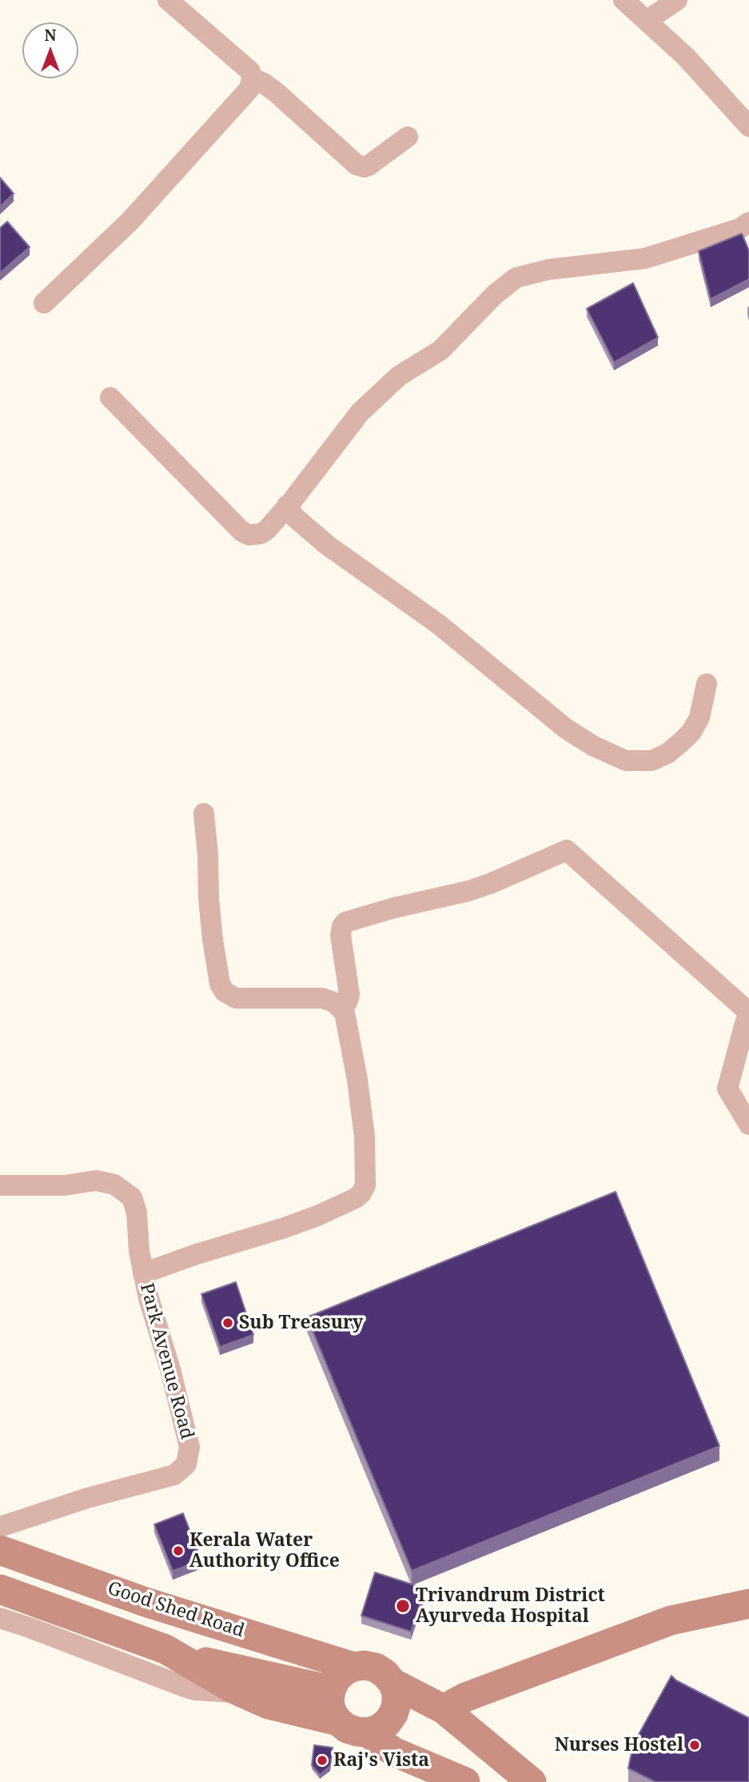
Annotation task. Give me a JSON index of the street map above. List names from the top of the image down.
{
  "streets": {
    "main road": ["Good Shed Road"],
    "street": ["Park Avenue Road"]
  },
  "places": [
    "Sub Treasury",
    "Kerala Water Authority Office",
    "Trivandrum District Ayurveda Hospital",
    "Nurses Hostel",
    "Raj's Vista"
  ],
  "north": "top"
}
